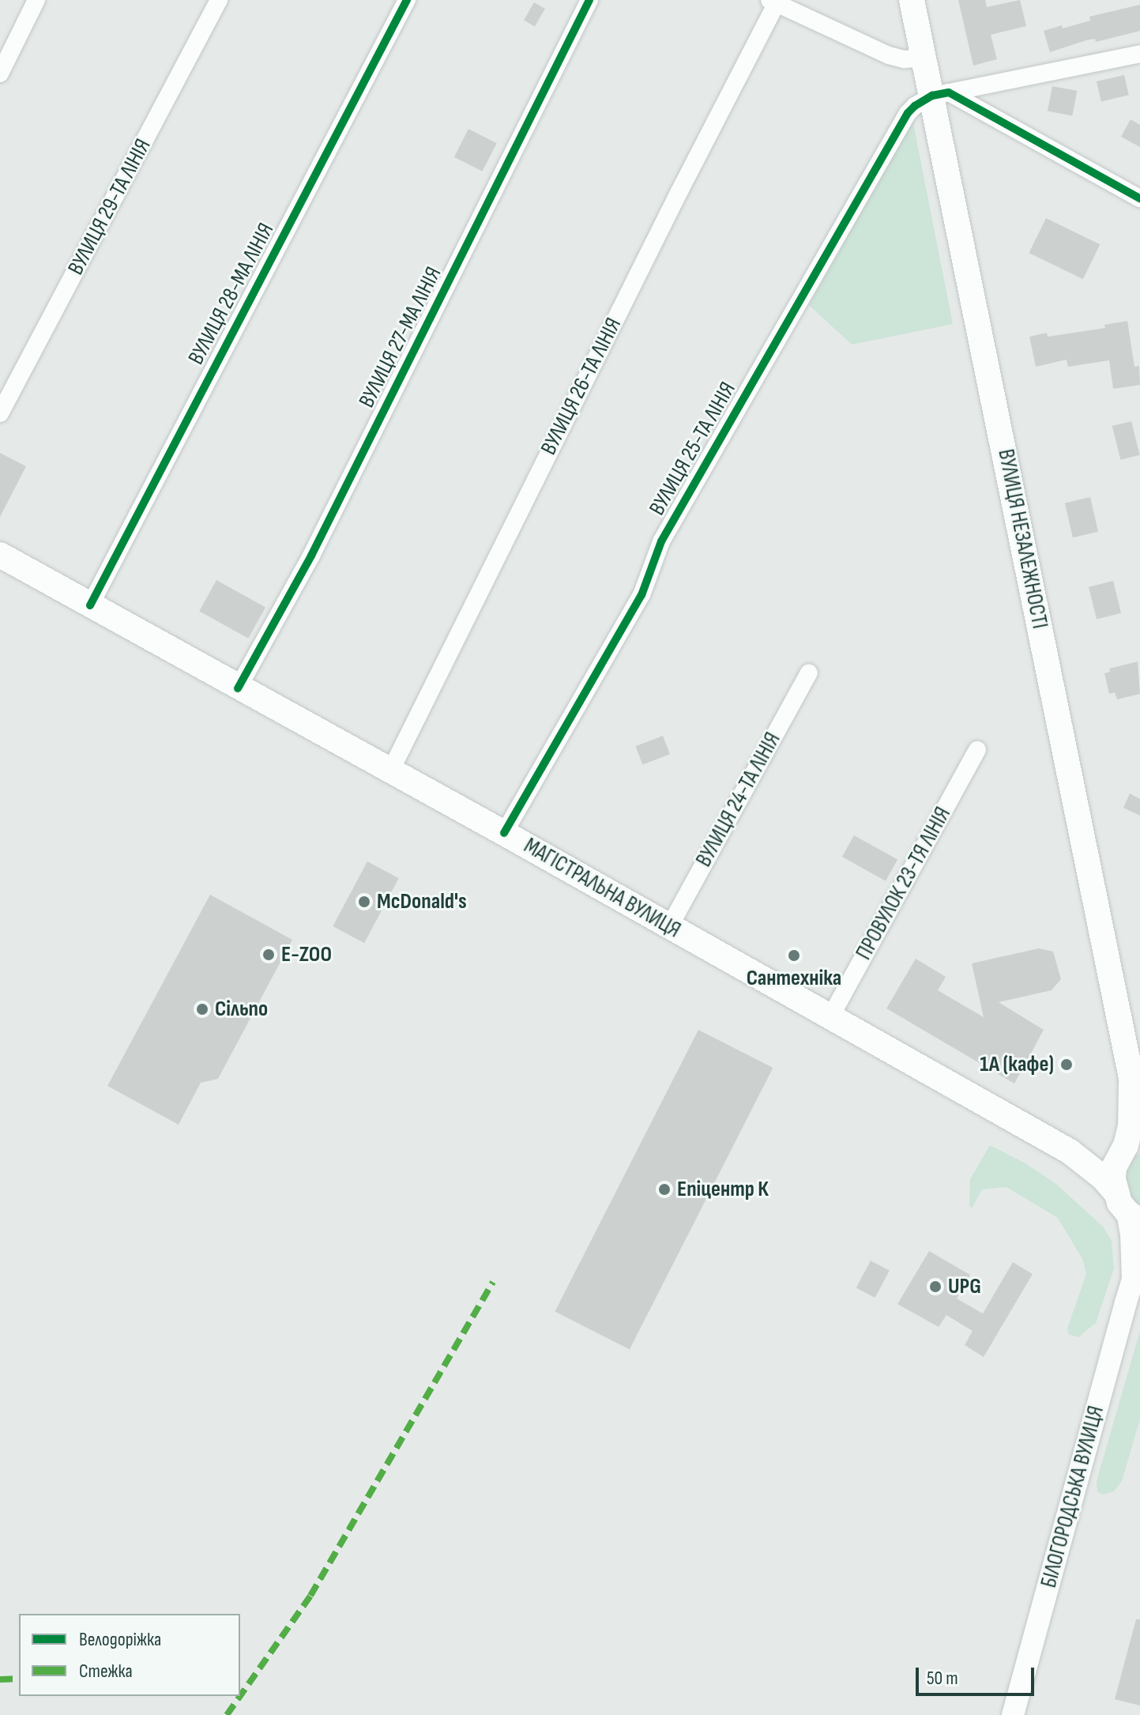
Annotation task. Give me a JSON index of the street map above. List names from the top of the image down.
{
  "streets": {
    "main road": ["ВУЛИЦЯ НЕЗАЛЕЖНОСТІ", "МАГІСТРАЛЬНА ВУЛИЦЯ"],
    "street": [
      "ВУЛИЦЯ 29-ТА ЛІНІЯ",
      "ВУЛИЦЯ 28-МА ЛІНІЯ",
      "ВУЛИЦЯ 27-МА ЛІНІЯ",
      "ВУЛИЦЯ 26-ТА ЛІНІЯ",
      "ВУЛИЦЯ 25-ТА ЛІНІЯ",
      "ВУЛИЦЯ 24-ТА ЛІНІЯ",
      "ПРОВУЛОК 23-ТЯ ЛІНІЯ",
      "БІЛОГОРОДСЬКА ВУЛИЦЯ"
    ]
  },
  "crossings": [
    ["ВУЛИЦЯ 28-МА ЛІНІЯ", "МАГІСТРАЛЬНА ВУЛИЦЯ"],
    ["ВУЛИЦЯ 27-МА ЛІНІЯ", "МАГІСТРАЛЬНА ВУЛИЦЯ"],
    ["ВУЛИЦЯ 26-ТА ЛІНІЯ", "МАГІСТРАЛЬНА ВУЛИЦЯ"],
    ["ВУЛИЦЯ 25-ТА ЛІНІЯ", "ВУЛИЦЯ НЕЗАЛЕЖНОСТІ"],
    ["ВУЛИЦЯ 25-ТА ЛІНІЯ", "МАГІСТРАЛЬНА ВУЛИЦЯ"],
    ["ВУЛИЦЯ 24-ТА ЛІНІЯ", "МАГІСТРАЛЬНА ВУЛИЦЯ"],
    ["ПРОВУЛОК 23-ТЯ ЛІНІЯ", "МАГІСТРАЛЬНА ВУЛИЦЯ"],
    ["МАГІСТРАЛЬНА ВУЛИЦЯ", "БІЛОГОРОДСЬКА ВУЛИЦЯ"]
  ],
  "places": [
    "McDonald's",
    "E-ZOO",
    "Сантехніка",
    "Сільпо",
    "1А (кафе)",
    "Епіцентр К",
    "UPG"
  ],
  "legend": ["Велодоріжка", "Стежка"],
  "scale_bar": "50 m"
}
